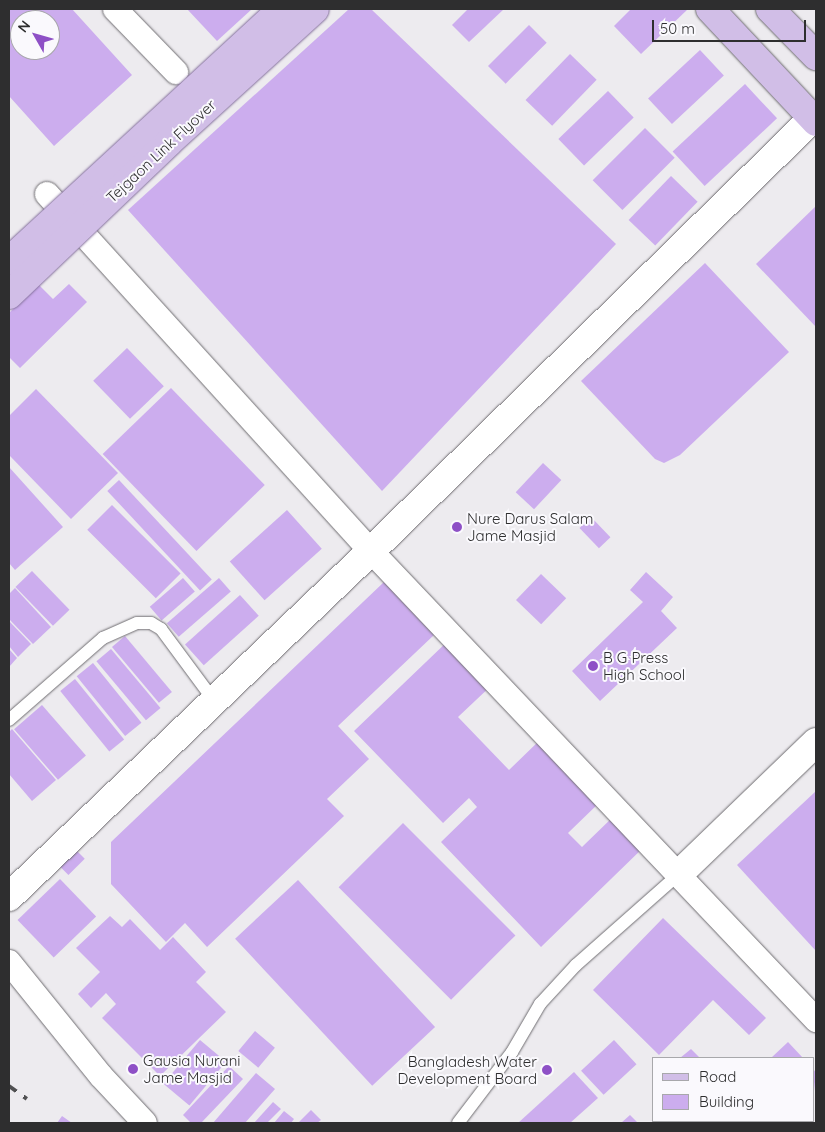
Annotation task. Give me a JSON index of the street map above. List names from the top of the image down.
{
  "streets": {
    "main road": ["Tejgaon Link Flyover"]
  },
  "places": [
    "Nure Darus Salam Jame Masjid",
    "B G Press High School",
    "Gausia Nurani Jame Masjid",
    "Bangladesh Water Development Board"
  ],
  "legend": ["Road", "Building"],
  "scale_bar": "50 m",
  "north": "top left"
}
